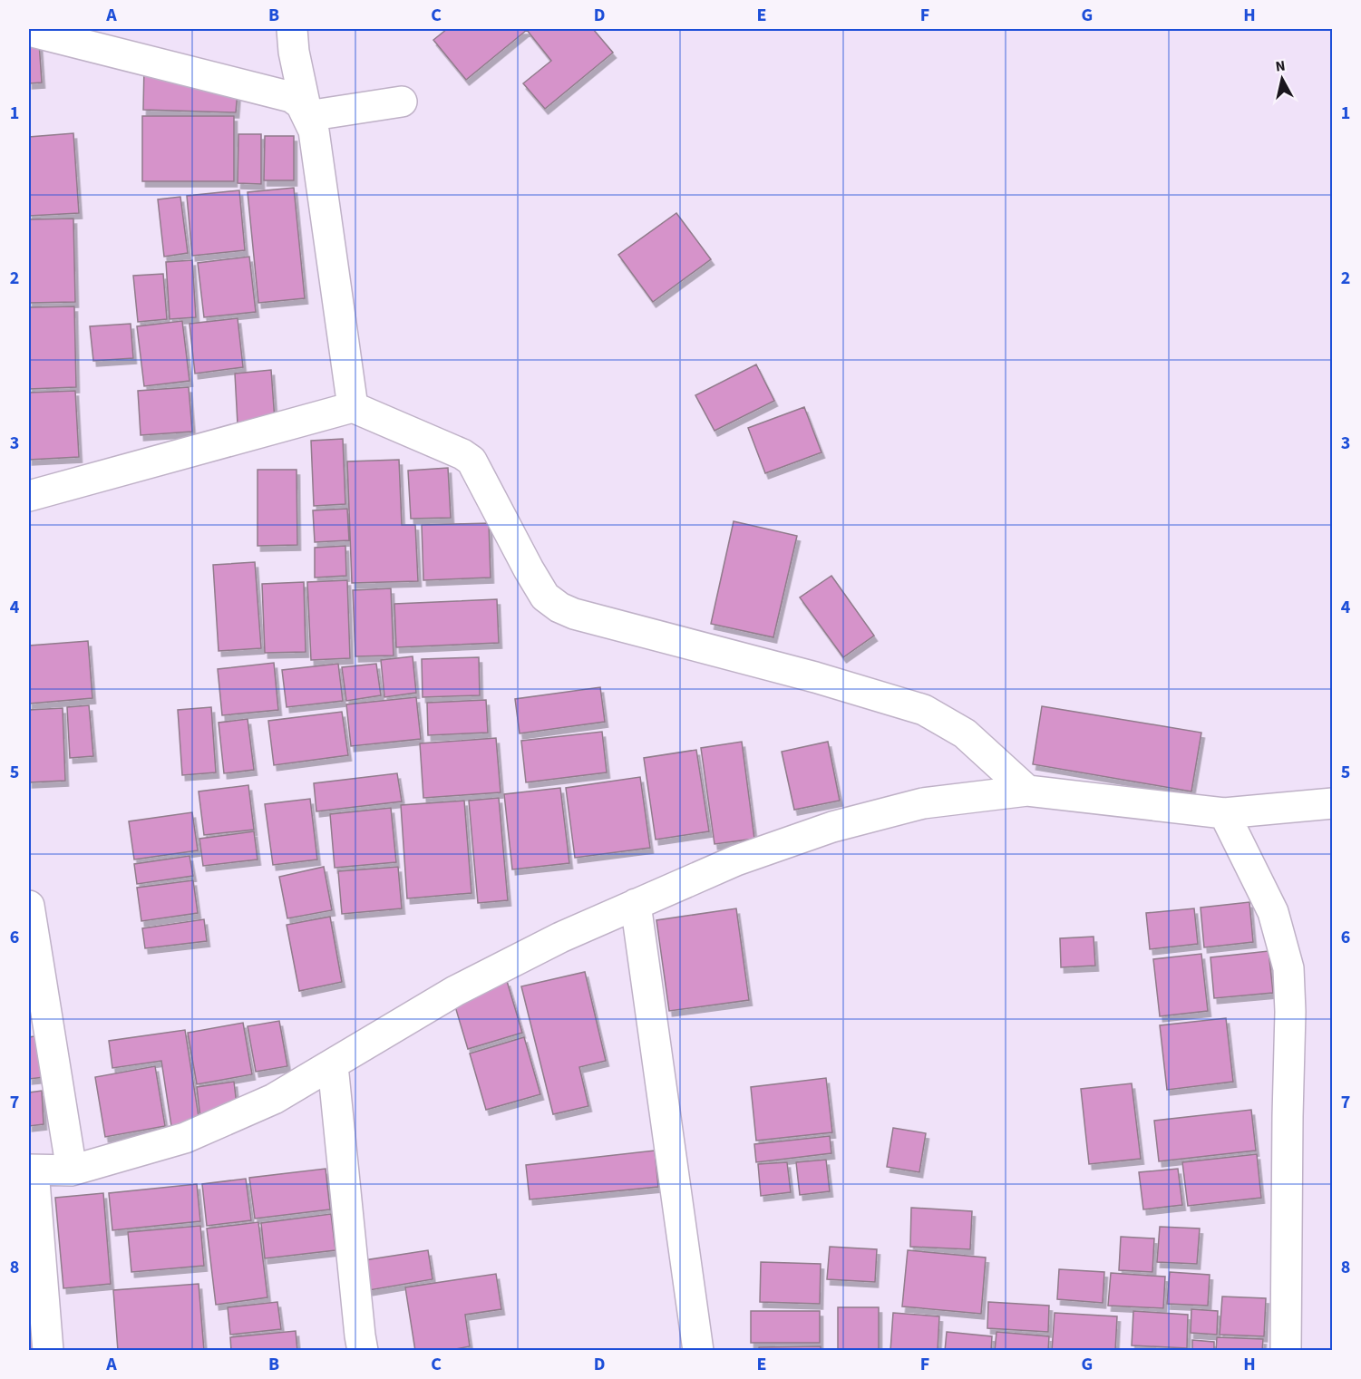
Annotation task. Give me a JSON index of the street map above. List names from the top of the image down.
{
  "north": "top",
  "grid": {
    "columns": [
      "A",
      "B",
      "C",
      "D",
      "E",
      "F",
      "G",
      "H"
    ],
    "rows": [
      "1",
      "2",
      "3",
      "4",
      "5",
      "6",
      "7",
      "8"
    ]
  }
}
